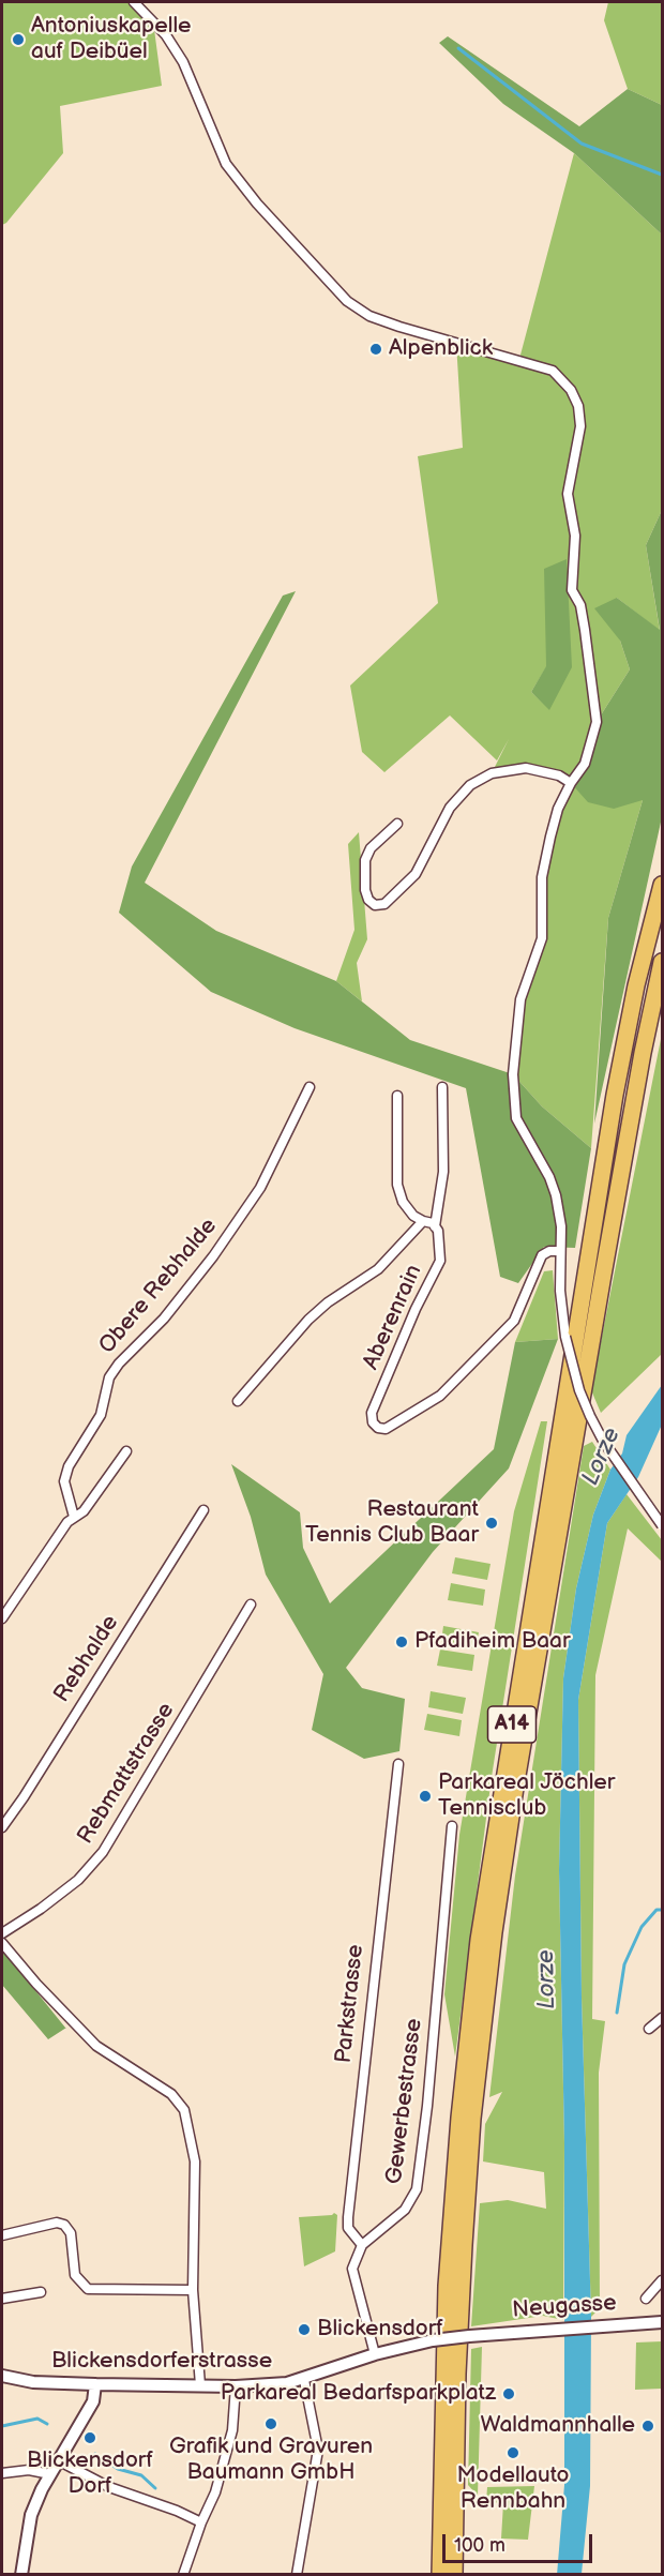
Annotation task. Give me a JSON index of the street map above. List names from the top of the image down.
{
  "streets": {
    "highway": ["A14"],
    "street": [
      "Obere Rebhalde",
      "Aberenrain",
      "Rebhalde",
      "Rebmattstrasse",
      "Parkstrasse",
      "Gewerbestrasse",
      "Neugasse",
      "Blickensdorferstrasse"
    ]
  },
  "crossings": [
    ["Parkstrasse", "Gewerbestrasse"],
    ["Neugasse", "Blickensdorferstrasse"]
  ],
  "water": ["Lorze"],
  "places": [
    "Antoniuskapelle auf Deibüel",
    "Alpenblick",
    "Restaurant Tennis Club Baar",
    "Pfadiheim Baar",
    "Parkareal Jöchler Tennisclub",
    "Blickensdorf",
    "Parkareal Bedarfsparkplatz",
    "Grafik und Gravuren Baumann GmbH",
    "Waldmannhalle",
    "Blickensdorf Dorf",
    "Modellauto Rennbahn"
  ],
  "scale_bar": "100 m"
}
